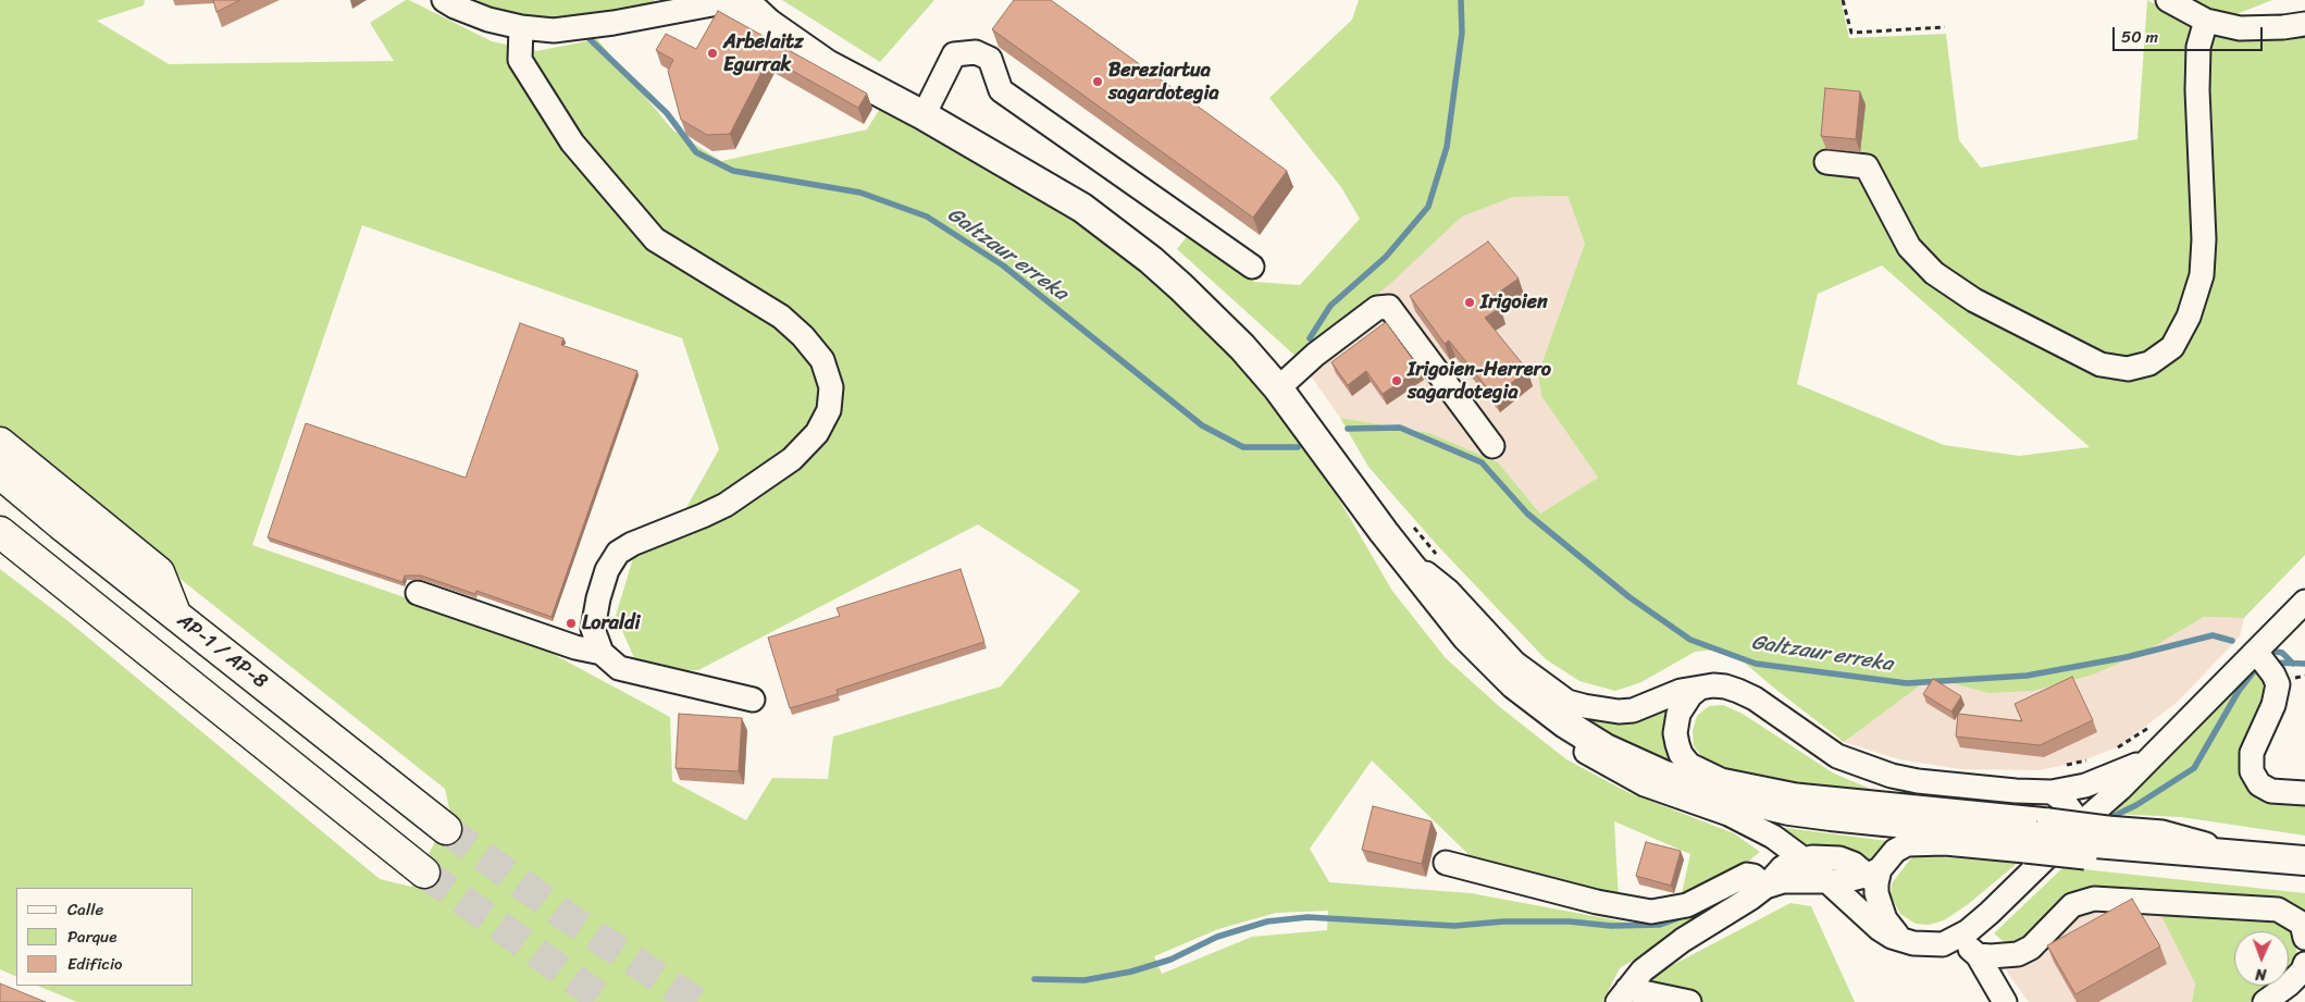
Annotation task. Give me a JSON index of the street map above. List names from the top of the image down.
{
  "streets": {
    "highway": ["AP-1 / AP-8"]
  },
  "water": ["Galtzaur erreka"],
  "places": [
    "Arbelaitz Egurrak",
    "Bereziartua sagardotegia",
    "Irigoien",
    "Irigoien-Herrero sagardotegia",
    "Loraldi"
  ],
  "legend": ["Calle", "Parque", "Edificio"],
  "scale_bar": "50 m",
  "north": "bottom"
}
